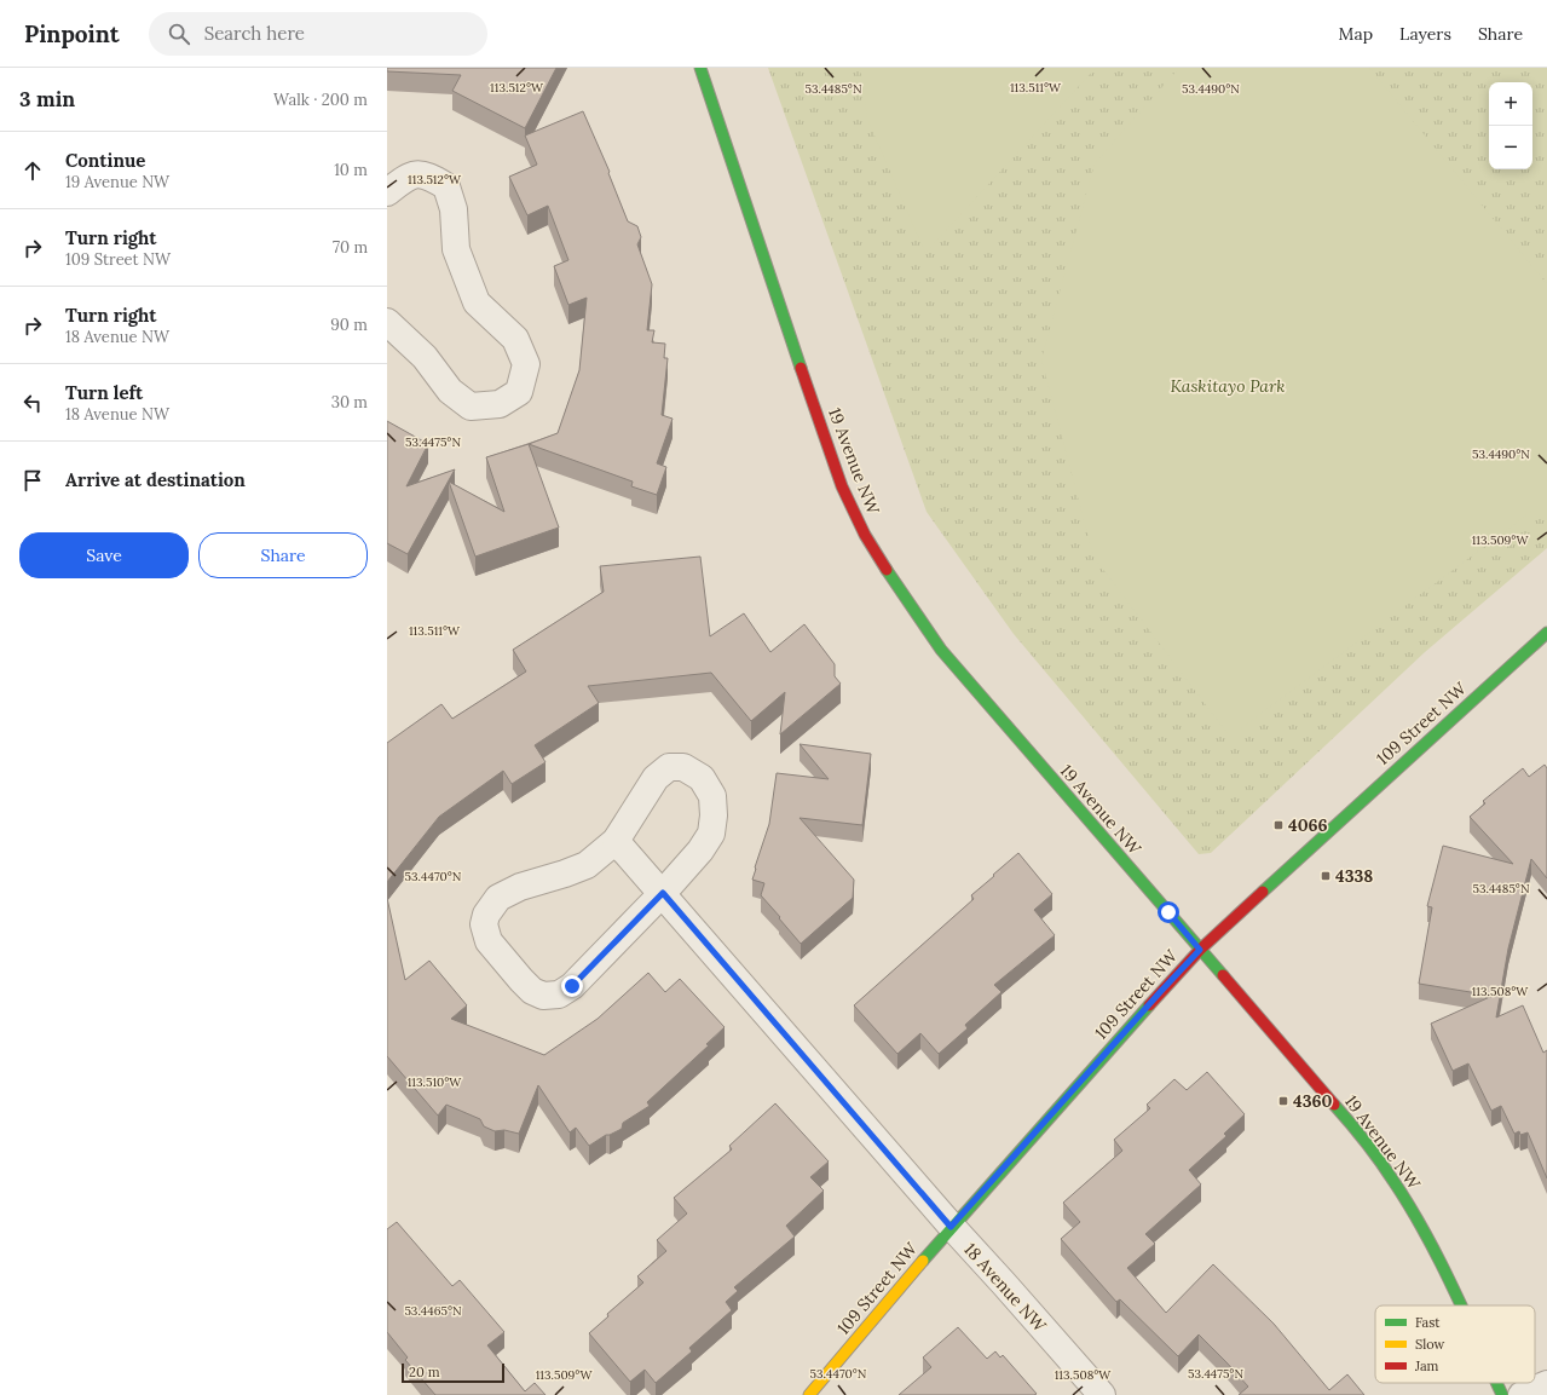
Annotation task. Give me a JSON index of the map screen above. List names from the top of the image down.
{
  "streets": {
    "street": ["19 Avenue NW", "109 Street NW", "18 Avenue NW"]
  },
  "crossings": [
    ["19 Avenue NW", "109 Street NW"],
    ["109 Street NW", "18 Avenue NW"]
  ],
  "parks": ["Kaskitayo Park"],
  "places": {
    "transit": ["4066", "4338", "4360"]
  },
  "legend": ["Fast", "Slow", "Jam"],
  "scale_bar": "20 m",
  "page": {
    "header": "Pinpoint",
    "search": "Search here",
    "nav": ["Map", "Layers", "Share"],
    "heading": ["3 min", "Walk · 200 m"],
    "map_buttons": ["+", "−"],
    "list": [
      ["Continue", "19 Avenue NW", "10 m"],
      ["Turn right", "109 Street NW", "70 m"],
      ["Turn right", "18 Avenue NW", "90 m"],
      ["Turn left", "18 Avenue NW", "30 m"],
      "Arrive at destination"
    ],
    "buttons": ["Save", "Share"],
    "scale": "20 m"
  },
  "coordinates": [
    "113.512°W",
    "113.511°W",
    "53.4485°N",
    "53.4490°N",
    "53.4475°N",
    "113.509°W",
    "53.4470°N",
    "113.508°W",
    "113.510°W",
    "53.4465°N"
  ]
}
